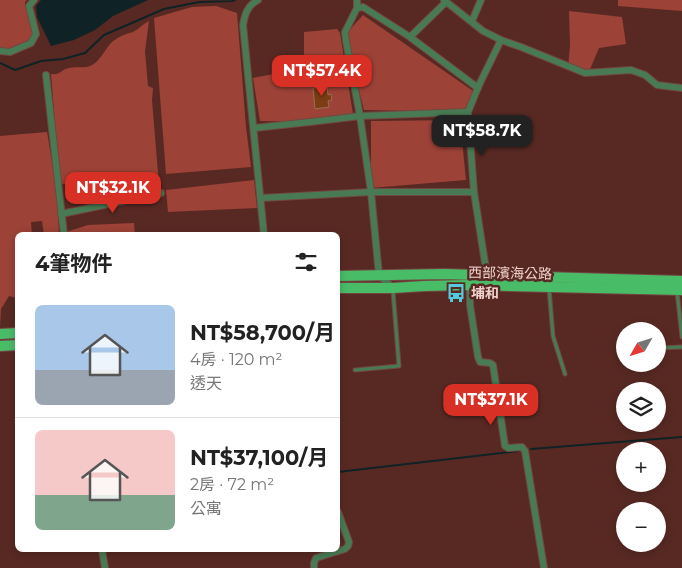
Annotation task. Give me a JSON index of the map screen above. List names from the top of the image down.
{
  "streets": {
    "main road": ["西部濱海公路"]
  },
  "places": {
    "bus stop": ["埔和"]
  },
  "north": "bottom left",
  "page": {
    "price": [
      "NT$57.4K",
      "NT$58.7K",
      "NT$32.1K",
      "NT$37.1K"
    ],
    "heading": "4筆物件",
    "list": [
      {
        "name": "NT$58,700/月",
        "note": "4房 · 120 m² · 透天"
      },
      {
        "name": "NT$37,100/月",
        "note": "2房 · 72 m² · 公寓"
      }
    ],
    "map_buttons": ["+", "−"]
  }
}
